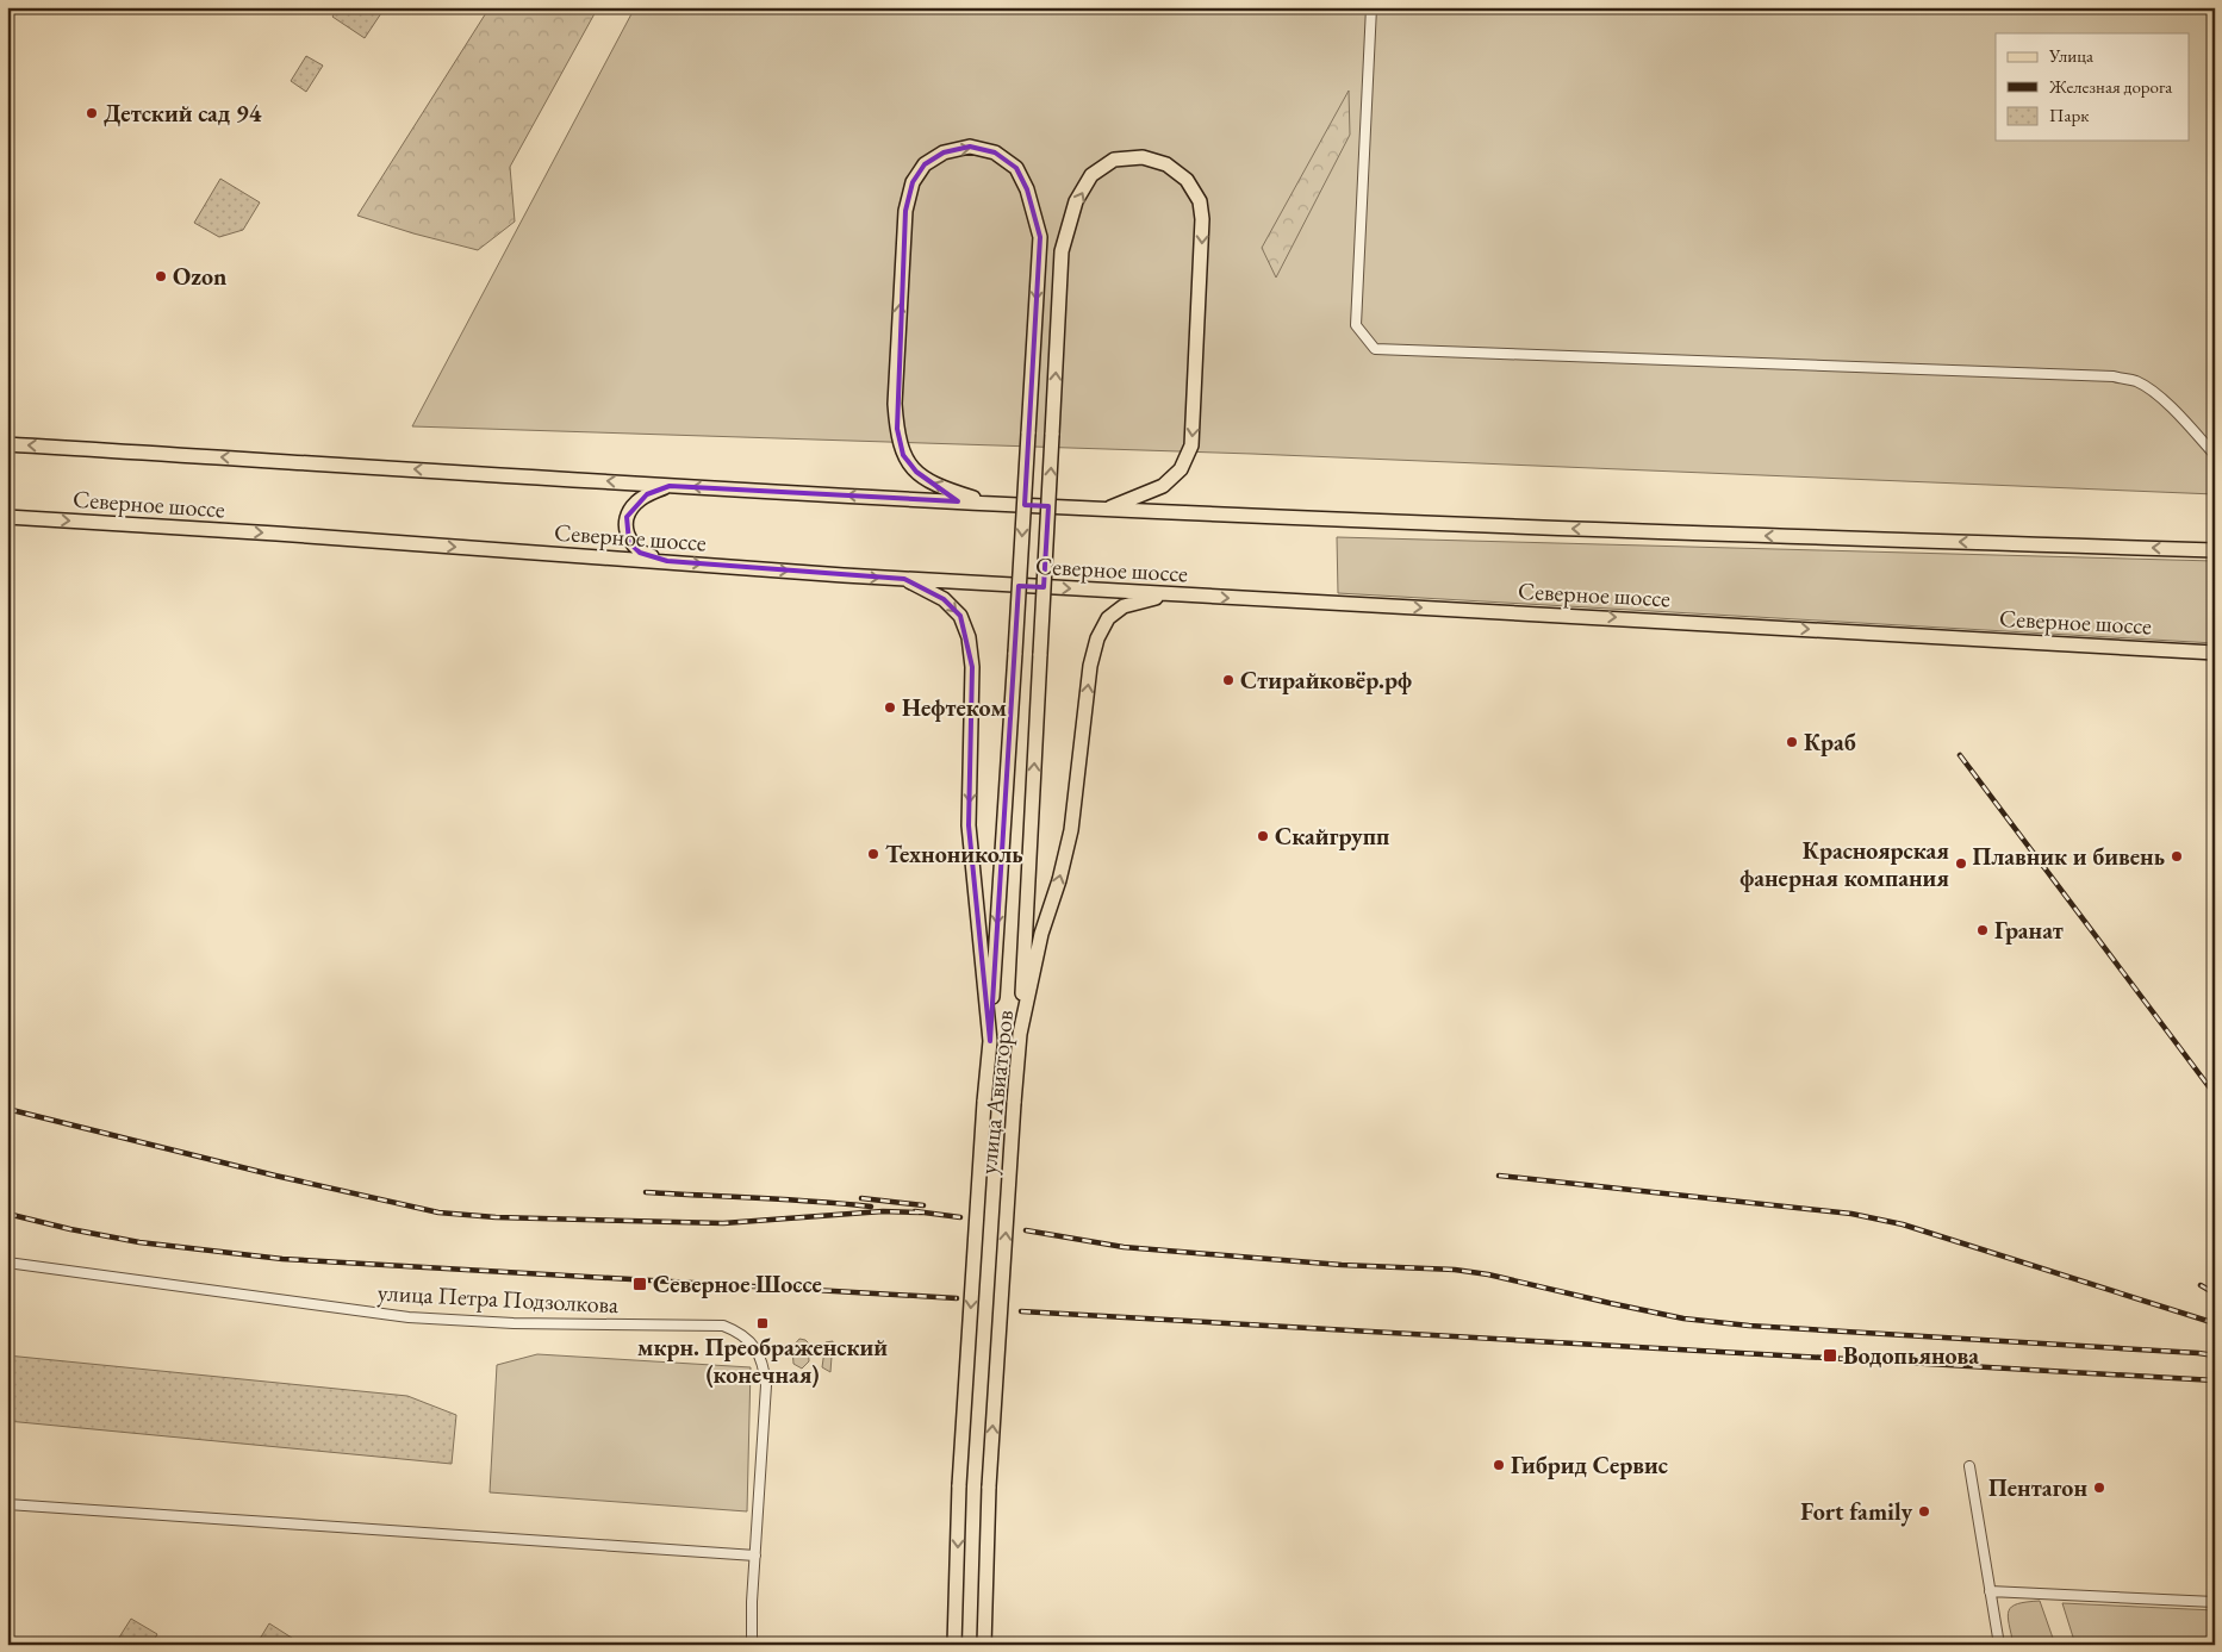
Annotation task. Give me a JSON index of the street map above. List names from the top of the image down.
{
  "streets": {
    "main road": ["Северное шоссе", "улица Авиаторов"],
    "street": ["улица Петра Подзолкова"]
  },
  "crossings": [
    ["Северное шоссе", "улица Авиаторов"]
  ],
  "places": {
    "other": [
      "Детский сад 94",
      "Ozon",
      "Стирайковёр.рф",
      "Нефтеком",
      "Краб",
      "Скайгрупп",
      "Технониколь",
      "Плавник и бивень",
      "Красноярская фанерная компания",
      "Гранат",
      "Гибрид Сервис",
      "Пентагон",
      "Fort family"
    ],
    "transit": ["Северное Шоссе", "мкрн. Преображенский (конечная)", "Водопьянова"]
  },
  "legend": ["Улица", "Железная дорога", "Парк"]
}
